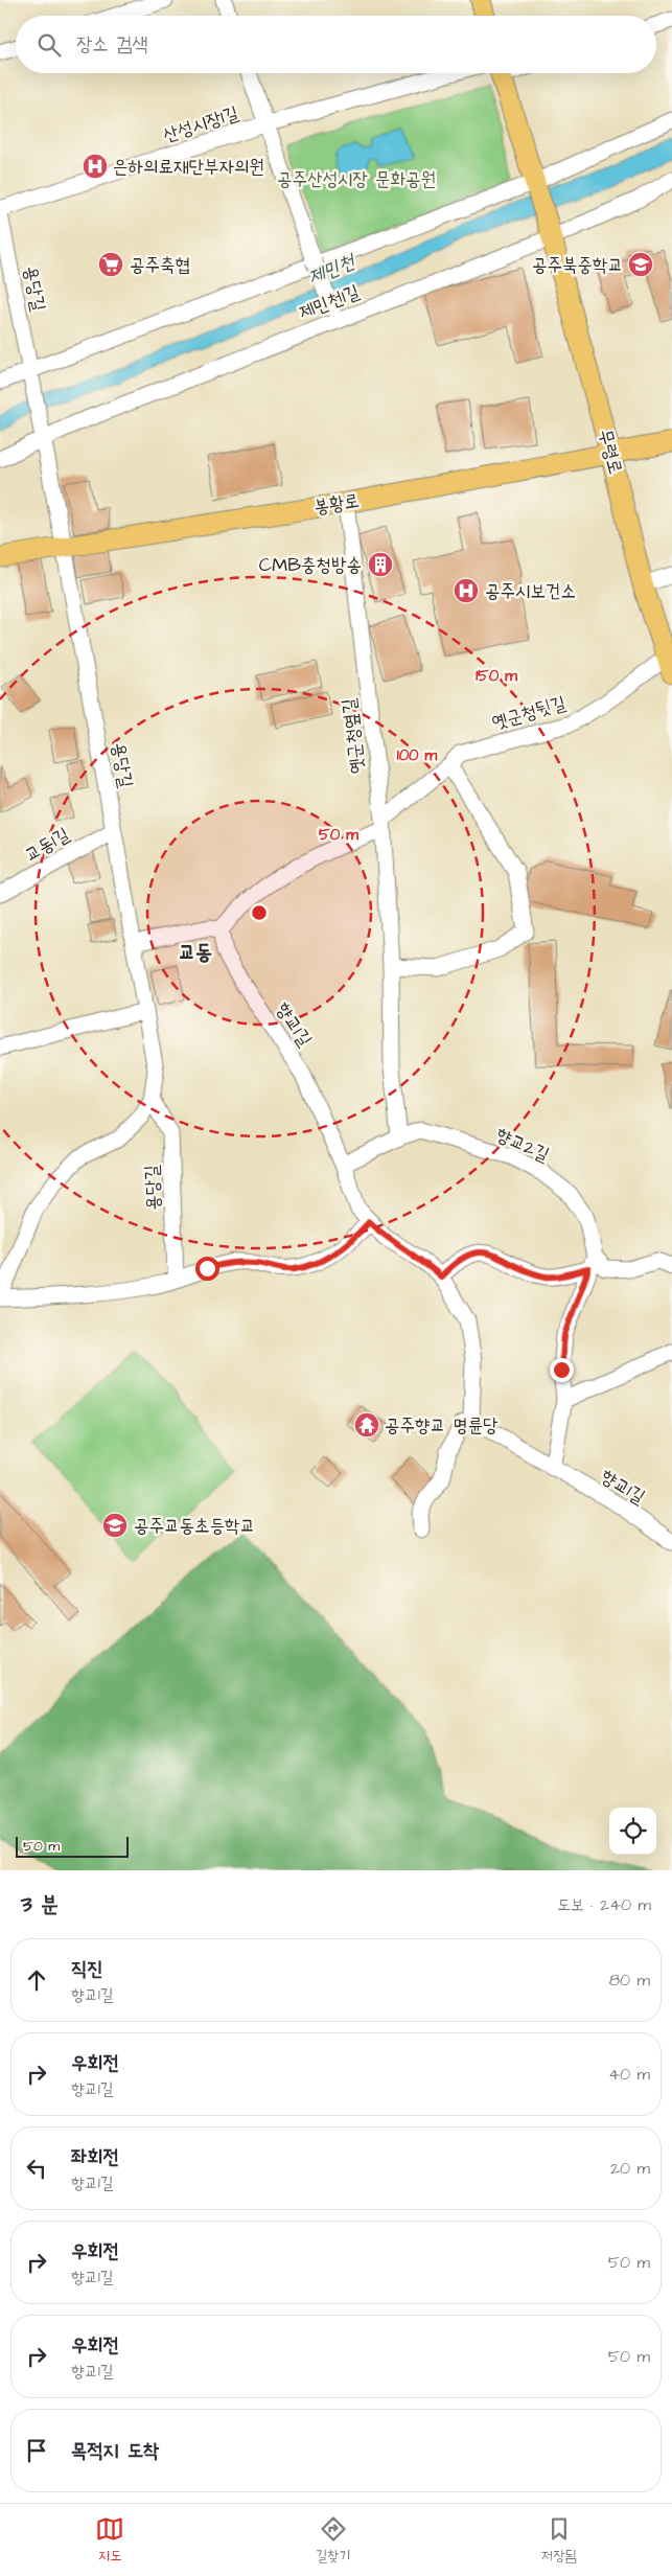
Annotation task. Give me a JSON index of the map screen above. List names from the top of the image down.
{
  "streets": {
    "main road": ["무령로", "봉황로"],
    "street": [
      "산성시장1길",
      "용당길",
      "제민천1길",
      "옛군청뒷길",
      "옛군청옆길",
      "교동1길",
      "향교1길",
      "향교2길"
    ]
  },
  "crossings": [
    ["산성시장1길", "제민천1길"],
    ["용당길", "제민천1길"],
    ["용당길", "봉황로"],
    ["용당길", "교동1길"],
    ["제민천1길", "무령로"],
    ["무령로", "봉황로"],
    ["무령로", "옛군청뒷길"],
    ["봉황로", "옛군청옆길"],
    ["옛군청뒷길", "옛군청옆길"],
    ["옛군청뒷길", "향교1길"],
    ["옛군청옆길", "향교2길"],
    ["향교1길", "향교2길"]
  ],
  "districts": ["교동"],
  "water": ["제민천"],
  "parks": ["공주산성시장 문화공원"],
  "places": {
    "hospital": ["은하의료재단부자의원", "공주시보건소"],
    "supermarket": ["공주축협"],
    "school or university": ["공주북중학교", "공주교동초등학교"],
    "building": ["CMB충청방송"],
    "temple": ["공주향교 명륜당"]
  },
  "scale_bar": "50 m",
  "page": {
    "search": "장소 검색",
    "scale": "50 m",
    "heading": ["3 분", "도보 · 240 m"],
    "list": [
      ["직진", "향교1길", "80 m"],
      ["우회전", "향교1길", "40 m"],
      ["좌회전", "향교1길", "20 m"],
      ["우회전", "향교1길", "50 m"],
      ["우회전", "향교1길", "50 m"],
      "목적지 도착"
    ],
    "nav": ["지도", "길찾기", "저장됨"]
  },
  "rings": ["150 m", "100 m", "50 m"]
}
